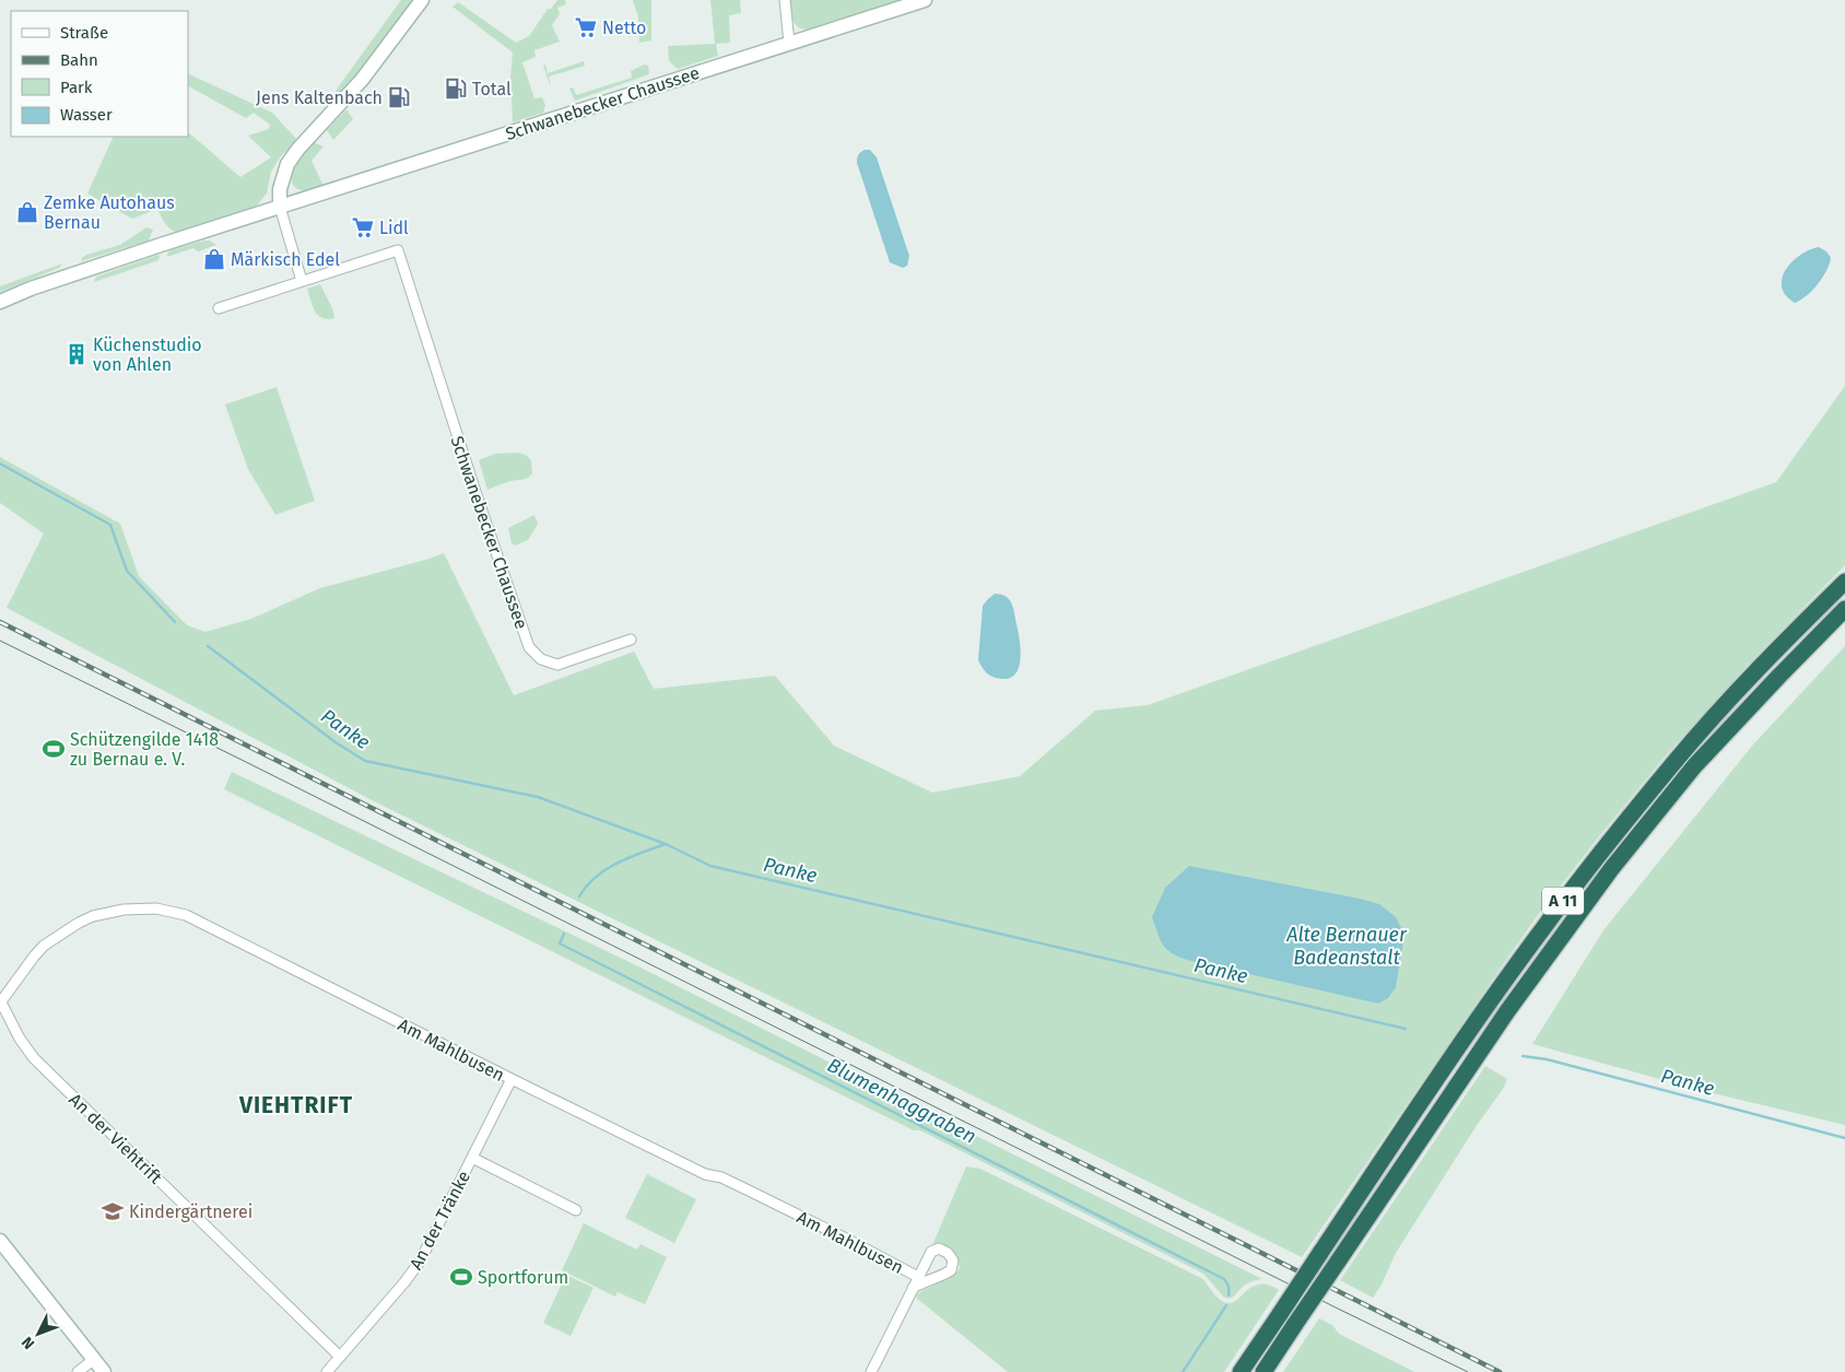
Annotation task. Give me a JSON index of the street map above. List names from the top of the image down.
{
  "streets": {
    "highway": ["A 11"],
    "main road": ["Schwanebecker Chaussee"],
    "street": ["Am Mahlbusen", "An der Viehtrift", "An der Tränke"]
  },
  "crossings": [
    ["Am Mahlbusen", "An der Viehtrift"],
    ["Am Mahlbusen", "An der Tränke"],
    ["An der Viehtrift", "An der Tränke"]
  ],
  "districts": ["VIEHTRIFT"],
  "water": ["Panke", "Alte Bernauer Badeanstalt", "Blumenhaggraben"],
  "places": {
    "supermarket": ["Netto", "Lidl"],
    "fuel station": ["Total", "Jens Kaltenbach"],
    "shop": ["Zemke Autohaus Bernau", "Märkisch Edel"],
    "building": ["Küchenstudio von Ahlen"],
    "sports": ["Schützengilde 1418 zu Bernau e. V.", "Sportforum"],
    "school or university": ["Kindergärtnerei"]
  },
  "legend": [
    "Straße",
    "Bahn",
    "Park",
    "Wasser"
  ],
  "north": "bottom left"
}
